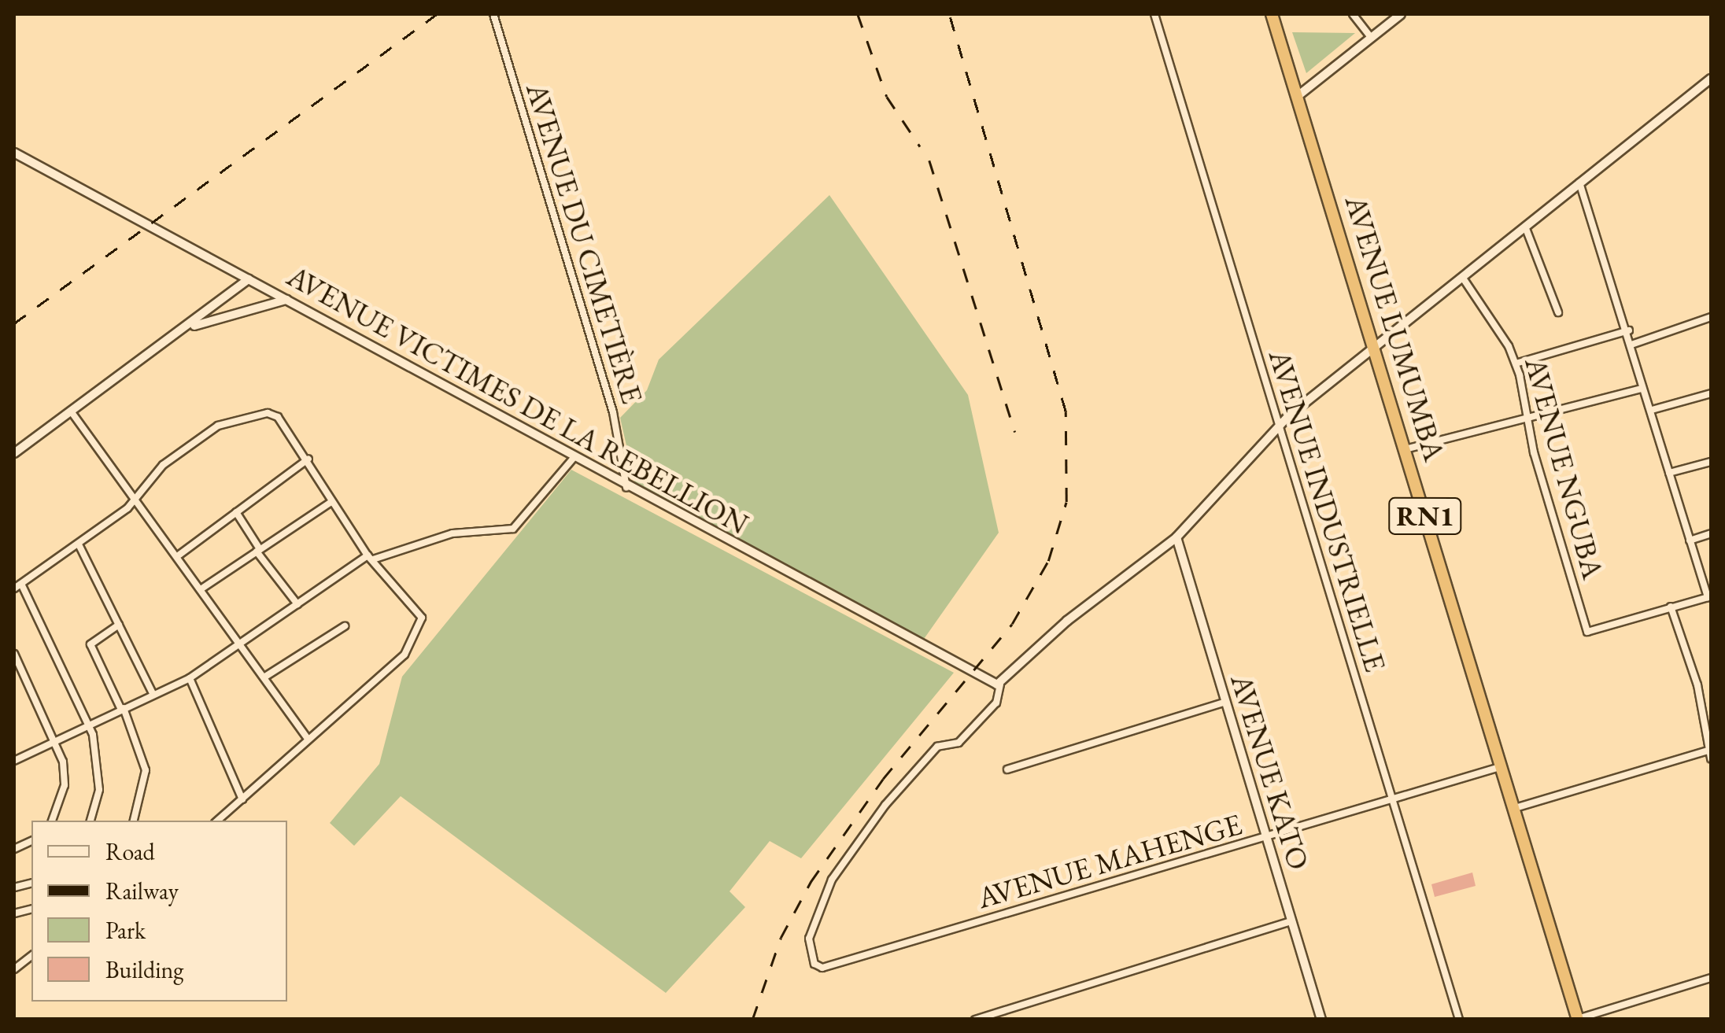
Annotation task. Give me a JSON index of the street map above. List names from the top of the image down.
{
  "streets": {
    "highway": ["AVENUE LUMUMBA", "RN1"],
    "street": [
      "AVENUE DU CIMETIÈRE",
      "AVENUE VICTIMES DE LA REBELLION",
      "AVENUE NGUBA",
      "AVENUE INDUSTRIELLE",
      "AVENUE KATO",
      "AVENUE MAHENGE"
    ]
  },
  "crossings": [
    ["AVENUE DU CIMETIÈRE", "AVENUE VICTIMES DE LA REBELLION"],
    ["AVENUE LUMUMBA", "AVENUE MAHENGE"],
    ["AVENUE VICTIMES DE LA REBELLION", "AVENUE MAHENGE"],
    ["AVENUE INDUSTRIELLE", "AVENUE MAHENGE"],
    ["AVENUE KATO", "AVENUE MAHENGE"]
  ],
  "legend": [
    "Road",
    "Railway",
    "Park",
    "Building"
  ]
}
